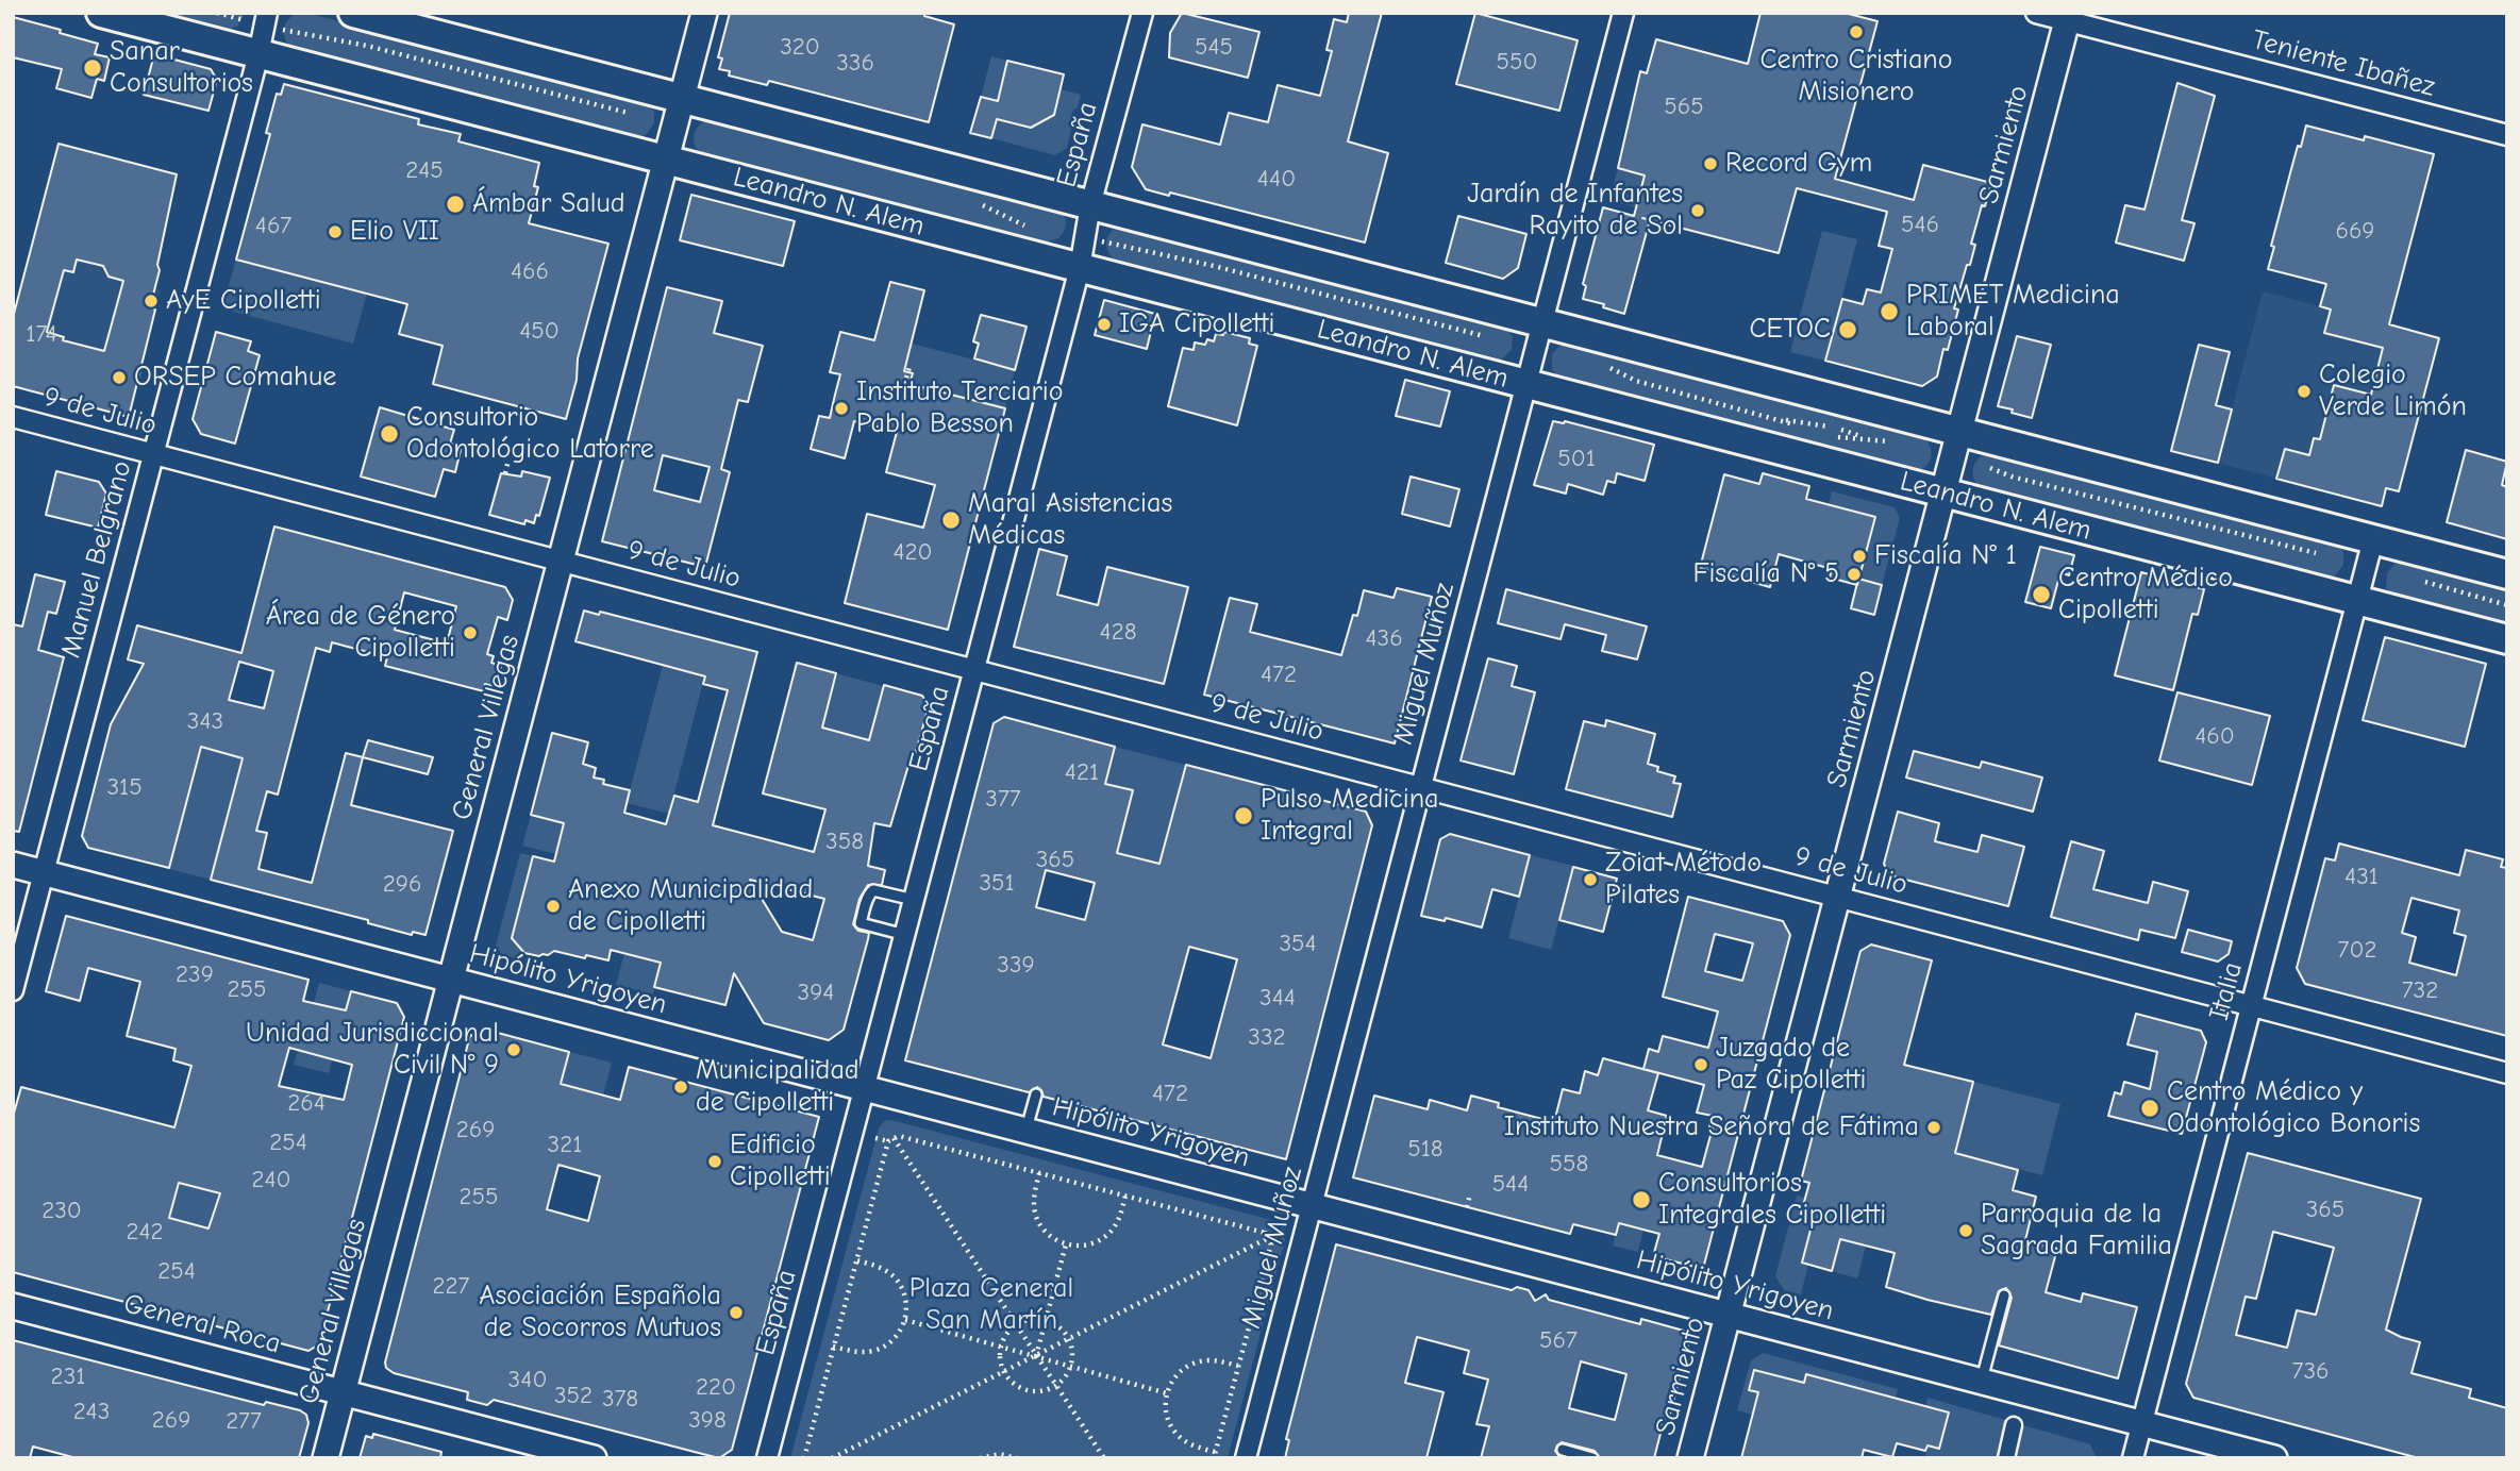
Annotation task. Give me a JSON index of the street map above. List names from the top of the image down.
{
  "streets": {
    "main road": ["Leandro N. Alem"],
    "street": [
      "Teniente Ibañez",
      "España",
      "Sarmiento",
      "9 de Julio",
      "Manuel Belgrano",
      "Miguel Muñoz",
      "General Villegas",
      "Hipólito Yrigoyen",
      "Italia",
      "General Roca"
    ]
  },
  "crossings": [
    ["Teniente Ibañez", "Sarmiento"],
    ["España", "Leandro N. Alem"],
    ["España", "9 de Julio"],
    ["España", "Hipólito Yrigoyen"],
    ["Sarmiento", "Leandro N. Alem"],
    ["Sarmiento", "9 de Julio"],
    ["Sarmiento", "Hipólito Yrigoyen"],
    ["Leandro N. Alem", "Manuel Belgrano"],
    ["Leandro N. Alem", "Miguel Muñoz"],
    ["Leandro N. Alem", "General Villegas"],
    ["Leandro N. Alem", "Italia"],
    ["9 de Julio", "Manuel Belgrano"],
    ["9 de Julio", "Miguel Muñoz"],
    ["9 de Julio", "General Villegas"],
    ["9 de Julio", "Italia"],
    ["Manuel Belgrano", "Hipólito Yrigoyen"],
    ["Miguel Muñoz", "Hipólito Yrigoyen"],
    ["General Villegas", "Hipólito Yrigoyen"],
    ["General Villegas", "General Roca"],
    ["Hipólito Yrigoyen", "Italia"]
  ],
  "parks": ["Plaza General San Martín"],
  "places": [
    "Centro Cristiano Misionero",
    "Sanar Consultorios",
    "Record Gym",
    "Ámbar Salud",
    "Jardín de Infantes Rayito de Sol",
    "Elio VII",
    "AyE Cipolletti",
    "PRIMET Medicina Laboral",
    "IGA Cipolletti",
    "CETOC",
    "ORSEP Comahue",
    "Colegio Verde Limón",
    "Instituto Terciario Pablo Besson",
    "Consultorio Odontológico Latorre",
    "Maral Asistencias Médicas",
    "Fiscalía N° 1",
    "Fiscalía N° 5",
    "Centro Médico Cipolletti",
    "Área de Género Cipolletti",
    "Pulso Medicina Integral",
    "Zoiat Método Pilates",
    "Anexo Municipalidad de Cipolletti",
    "Unidad Jurisdiccional Civil N° 9",
    "Juzgado de Paz Cipolletti",
    "Municipalidad de Cipolletti",
    "Centro Médico y Odontológico Bonoris",
    "Instituto Nuestra Señora de Fátima",
    "Edificio Cipolletti",
    "Consultorios Integrales Cipolletti",
    "Parroquia de la Sagrada Familia",
    "Asociación Española de Socorros Mutuos"
  ],
  "house_numbers": [
    "320",
    "545",
    "550",
    "336",
    "565",
    "245",
    "440",
    "546",
    "467",
    "669",
    "466",
    "450",
    "174",
    "501",
    "420",
    "428",
    "436",
    "472",
    "343",
    "460",
    "421",
    "315",
    "377",
    "358",
    "365",
    "431",
    "351",
    "296",
    "354",
    "702",
    "339",
    "239",
    "255",
    "732",
    "394",
    "344",
    "332",
    "472",
    "264",
    "269",
    "254",
    "321",
    "518",
    "558",
    "240",
    "544",
    "255",
    "365",
    "230",
    "242",
    "254",
    "227",
    "567",
    "736",
    "231",
    "340",
    "220",
    "352",
    "378",
    "243",
    "269",
    "398",
    "277"
  ]
}
